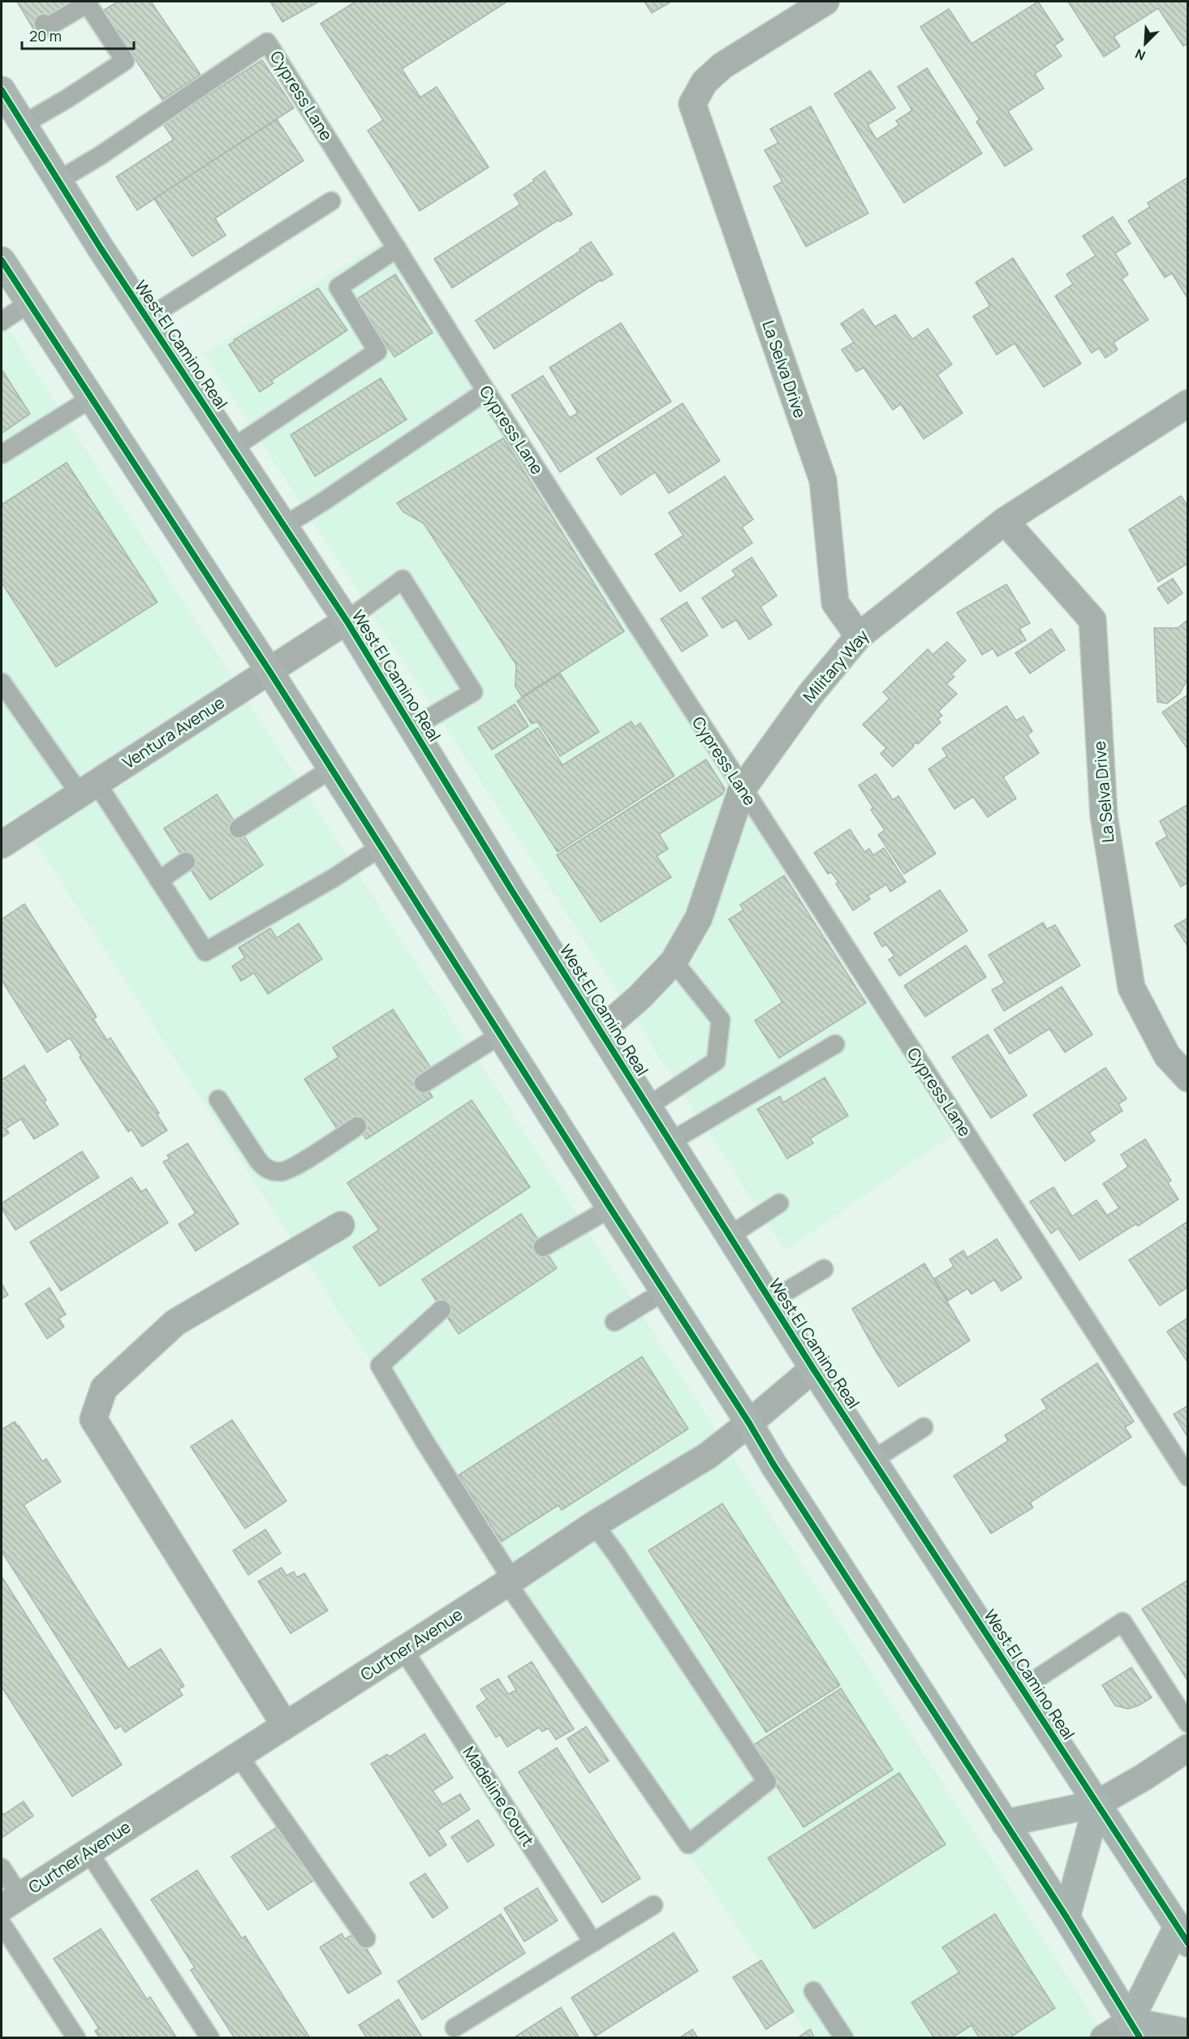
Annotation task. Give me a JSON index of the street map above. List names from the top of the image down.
{
  "streets": {
    "main road": ["West El Camino Real"],
    "street": [
      "La Selva Drive",
      "Military Way",
      "Ventura Avenue",
      "Curtner Avenue"
    ],
    "lane": ["Cypress Lane", "Madeline Court"]
  },
  "crossings": [
    ["Cypress Lane", "West El Camino Real"],
    ["Cypress Lane", "Military Way"],
    ["West El Camino Real", "Military Way"],
    ["West El Camino Real", "Ventura Avenue"],
    ["West El Camino Real", "Curtner Avenue"],
    ["La Selva Drive", "Military Way"],
    ["Curtner Avenue", "Madeline Court"]
  ],
  "scale_bar": "20 m",
  "north": "bottom left"
}
